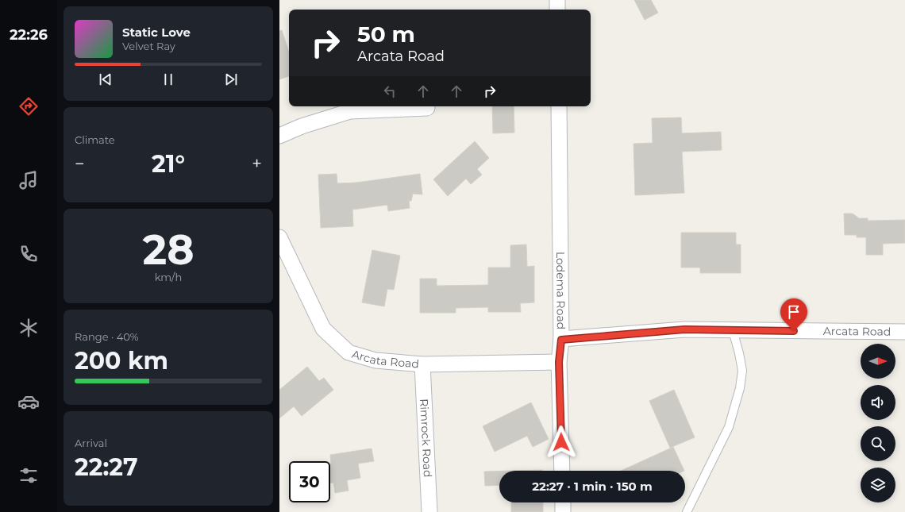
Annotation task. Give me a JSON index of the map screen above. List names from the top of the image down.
{
  "streets": {
    "street": ["Lodema Road", "Arcata Road", "Rimrock Road"]
  },
  "crossings": [
    ["Lodema Road", "Arcata Road"],
    ["Arcata Road", "Rimrock Road"]
  ],
  "north": "right",
  "page": {
    "tabs": "22:26",
    "turn": ["50 m", "Arcata Road"],
    "song": ["Static Love", "Velvet Ray"],
    "tile": [
      "Climate",
      ["28", "km/h"],
      ["Range · 40%", "200 km"],
      ["Arrival", "22:27"]
    ],
    "heat": ["−", "21°", "+"],
    "limit": "30",
    "trip": "22:27 · 1 min · 150 m"
  }
}
